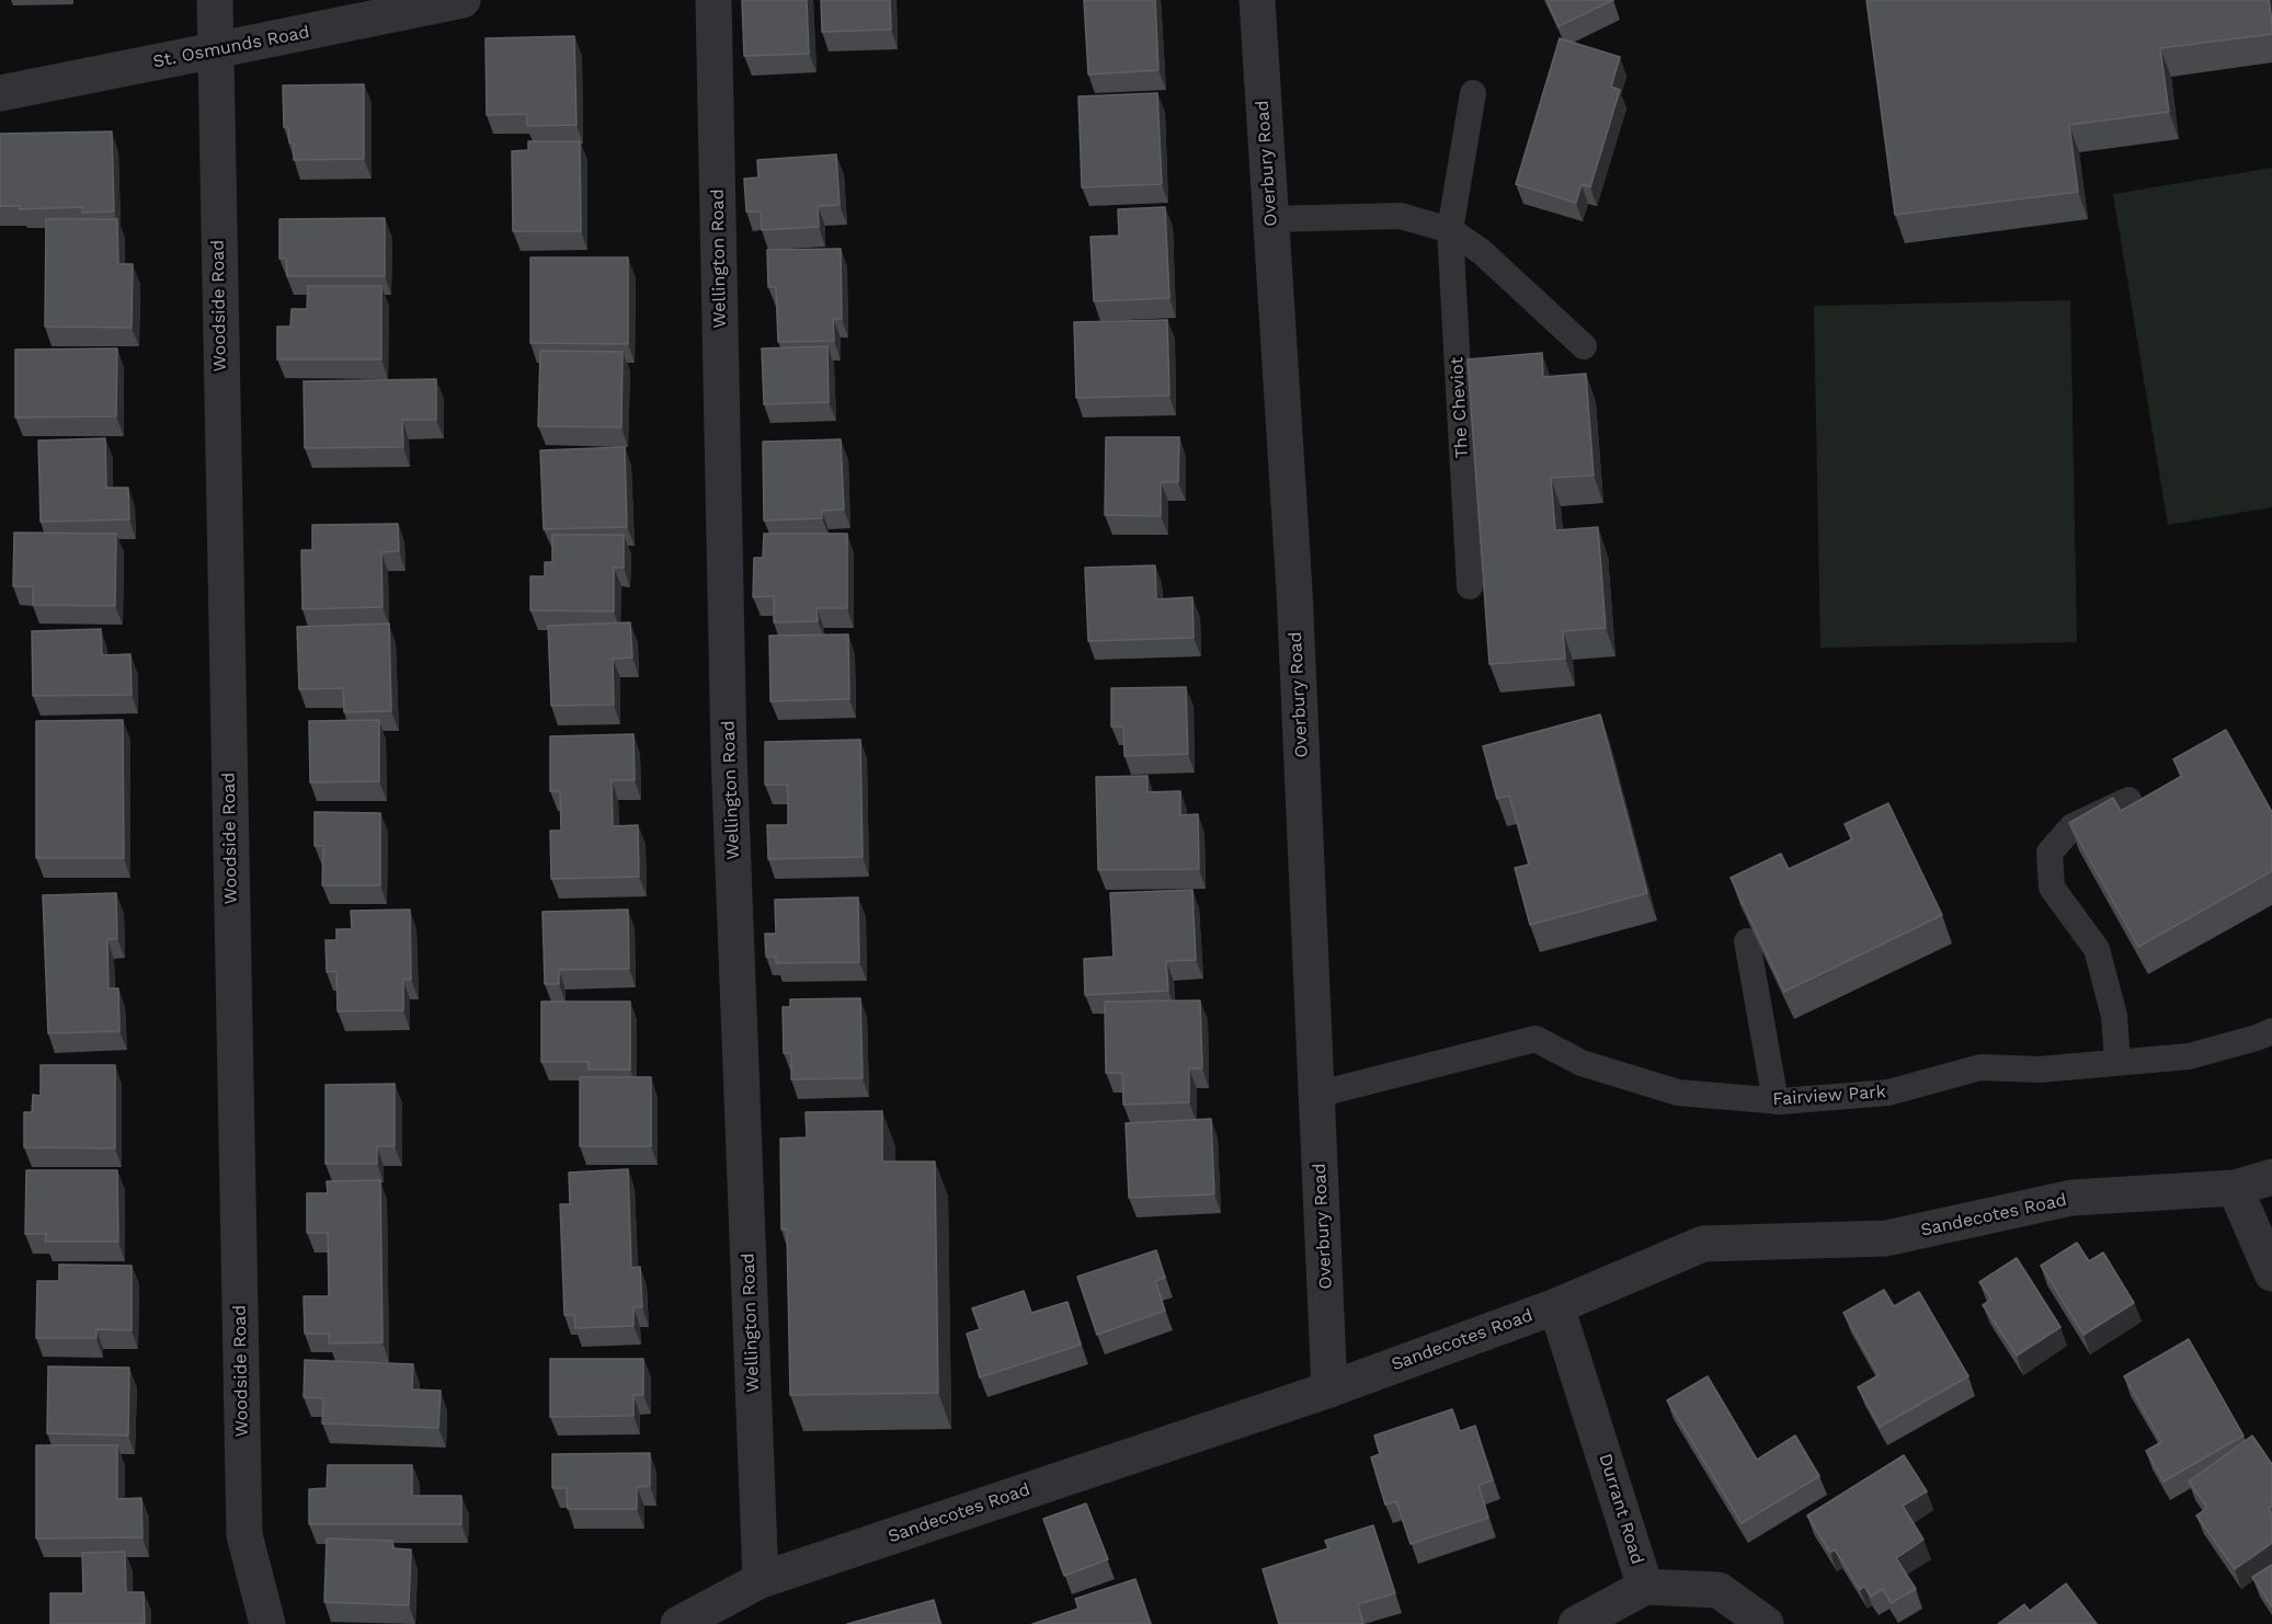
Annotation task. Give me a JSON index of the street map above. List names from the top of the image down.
{
  "streets": {
    "street": [
      "St. Osmunds Road",
      "Overbury Road",
      "Wellington Road",
      "Woodside Road",
      "Sandecotes Road",
      "Durrant Road"
    ],
    "lane": ["The Cheviot", "Fairview Park"]
  },
  "crossings": [
    ["St. Osmunds Road", "Woodside Road"],
    ["Overbury Road", "Fairview Park"],
    ["Overbury Road", "Sandecotes Road"],
    ["Wellington Road", "Sandecotes Road"],
    ["Sandecotes Road", "Durrant Road"]
  ]
}
